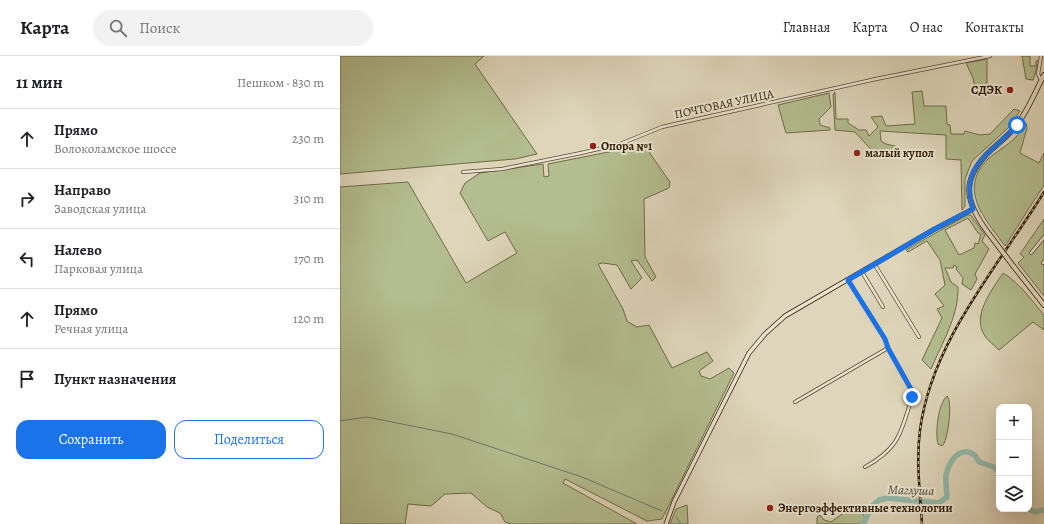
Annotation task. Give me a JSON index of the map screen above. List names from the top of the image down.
{
  "streets": {
    "street": ["ПОЧТОВАЯ УЛИЦА"]
  },
  "water": ["Маглуша"],
  "places": [
    "СДЭК",
    "Опора №1",
    "малый купол",
    "Энергоэффективные технологии"
  ],
  "page": {
    "header": "Карта",
    "search": "Поиск",
    "nav": [
      "Главная",
      "Карта",
      "О нас",
      "Контакты"
    ],
    "heading": ["11 мин", "Пешком · 830 m"],
    "list": [
      ["Прямо", "Волоколамское шоссе", "230 m"],
      ["Направо", "Заводская улица", "310 m"],
      ["Налево", "Парковая улица", "170 m"],
      ["Прямо", "Речная улица", "120 m"],
      "Пункт назначения"
    ],
    "map_buttons": ["+", "−"],
    "buttons": ["Сохранить", "Поделиться"]
  }
}
